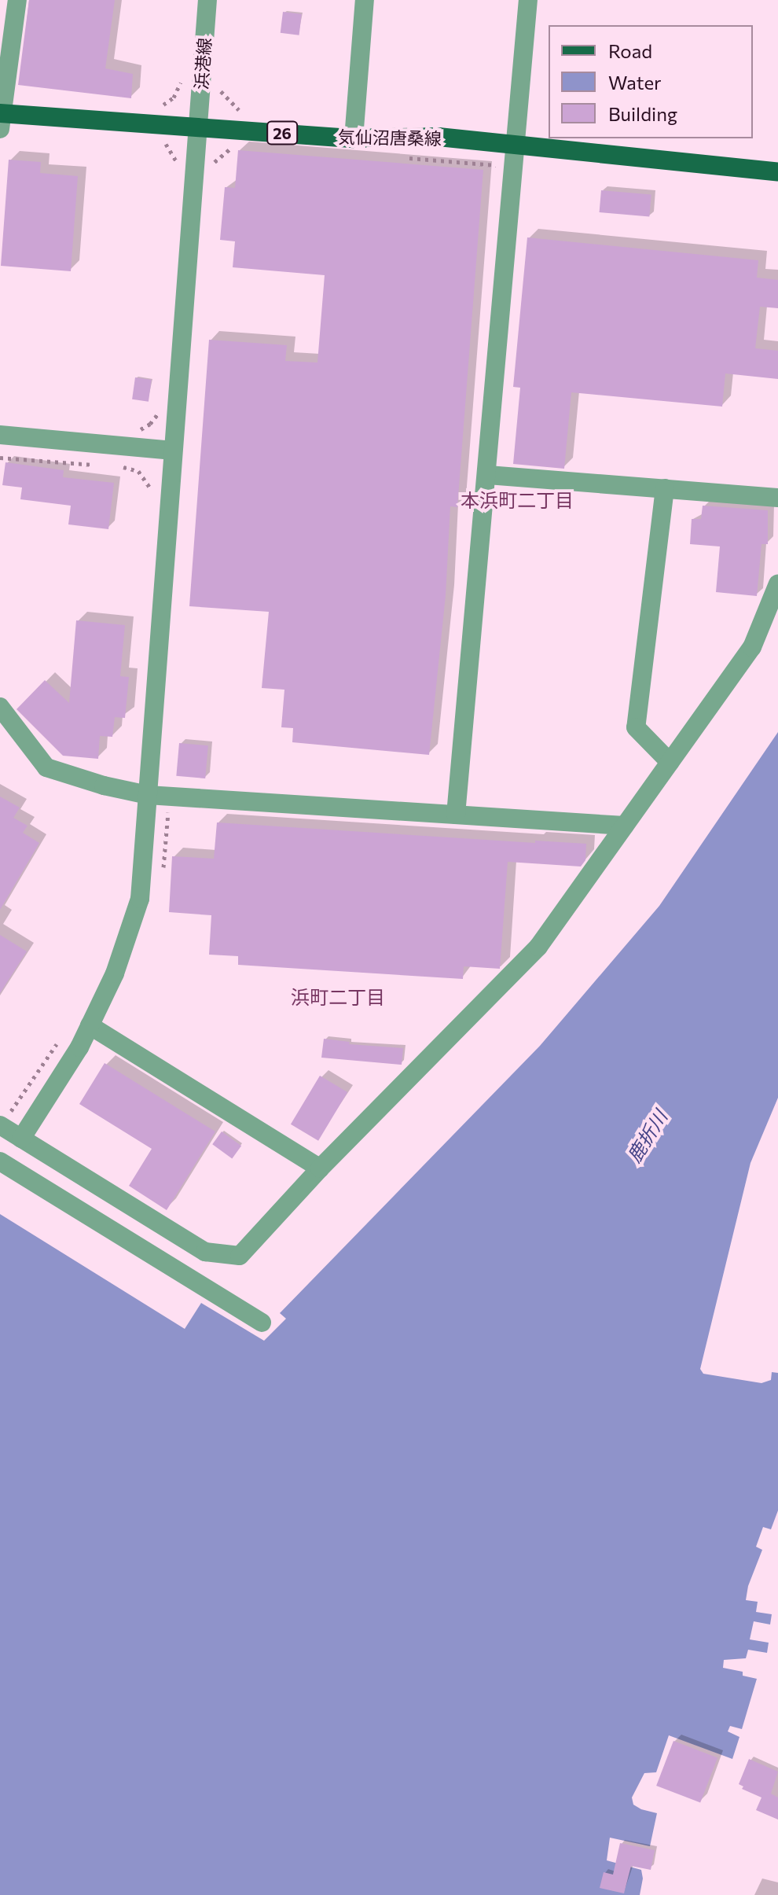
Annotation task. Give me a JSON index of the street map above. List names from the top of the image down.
{
  "streets": {
    "main road": ["26", "気仙沼唐桑線"],
    "street": ["浜港線"]
  },
  "crossings": [
    ["浜港線", "気仙沼唐桑線"]
  ],
  "districts": ["本浜町二丁目", "浜町二丁目"],
  "water": ["鹿折川"],
  "legend": ["Road", "Water", "Building"]
}
